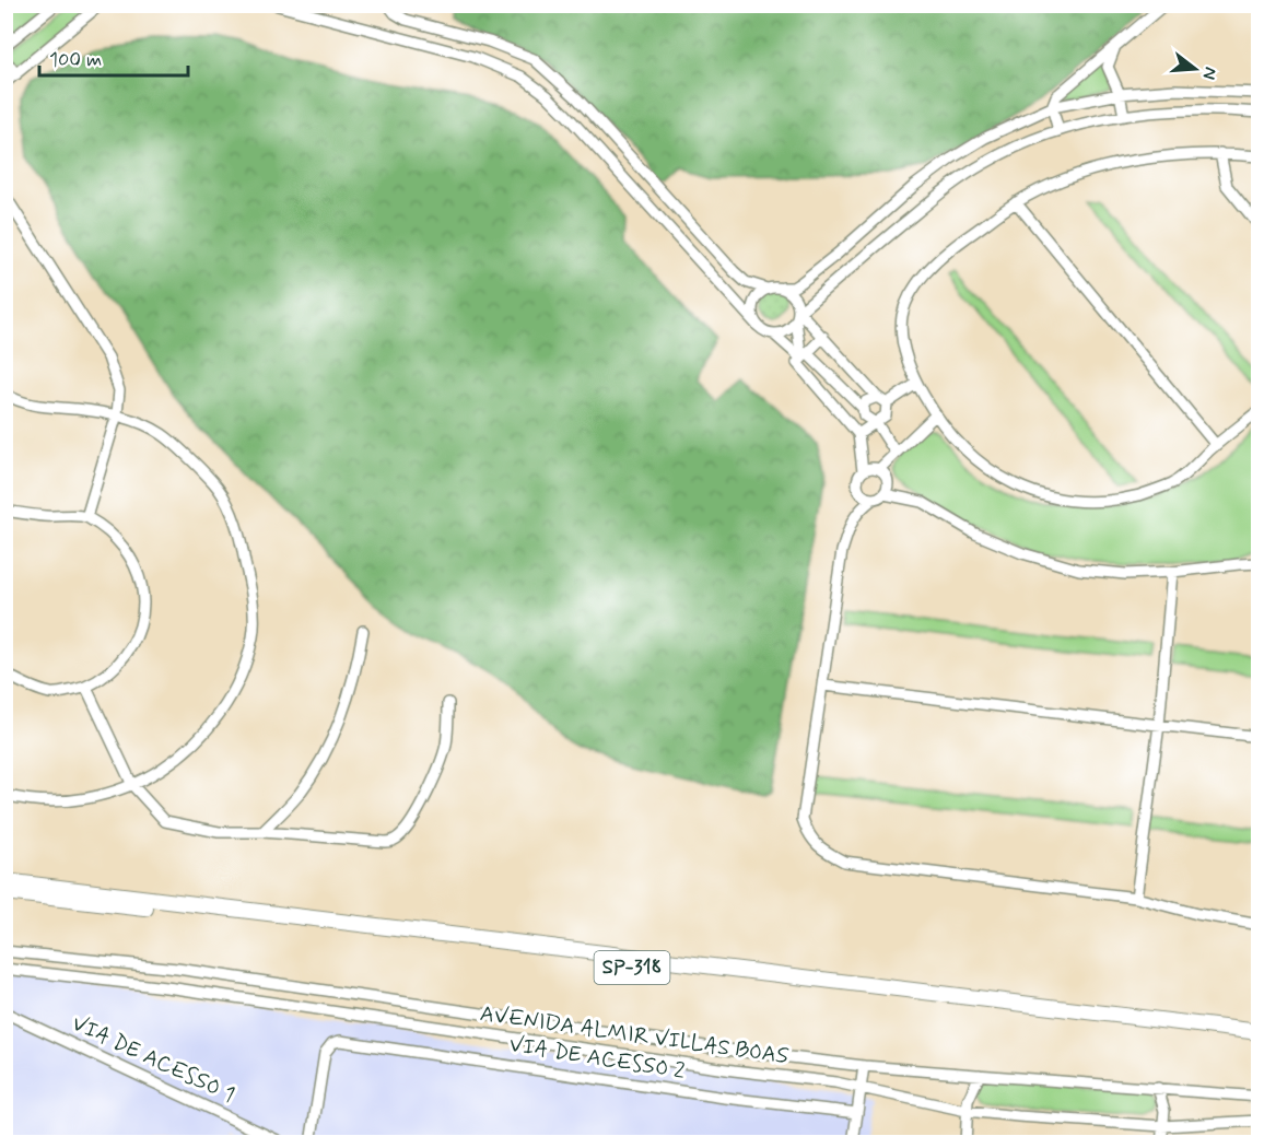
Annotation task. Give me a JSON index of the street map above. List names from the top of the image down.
{
  "streets": {
    "highway": ["SP-318"],
    "street": ["AVENIDA ALMIR VILLAS BOAS", "VIA DE ACESSO 2", "VIA DE ACESSO 1"]
  },
  "scale_bar": "100 m",
  "north": "right"
}
